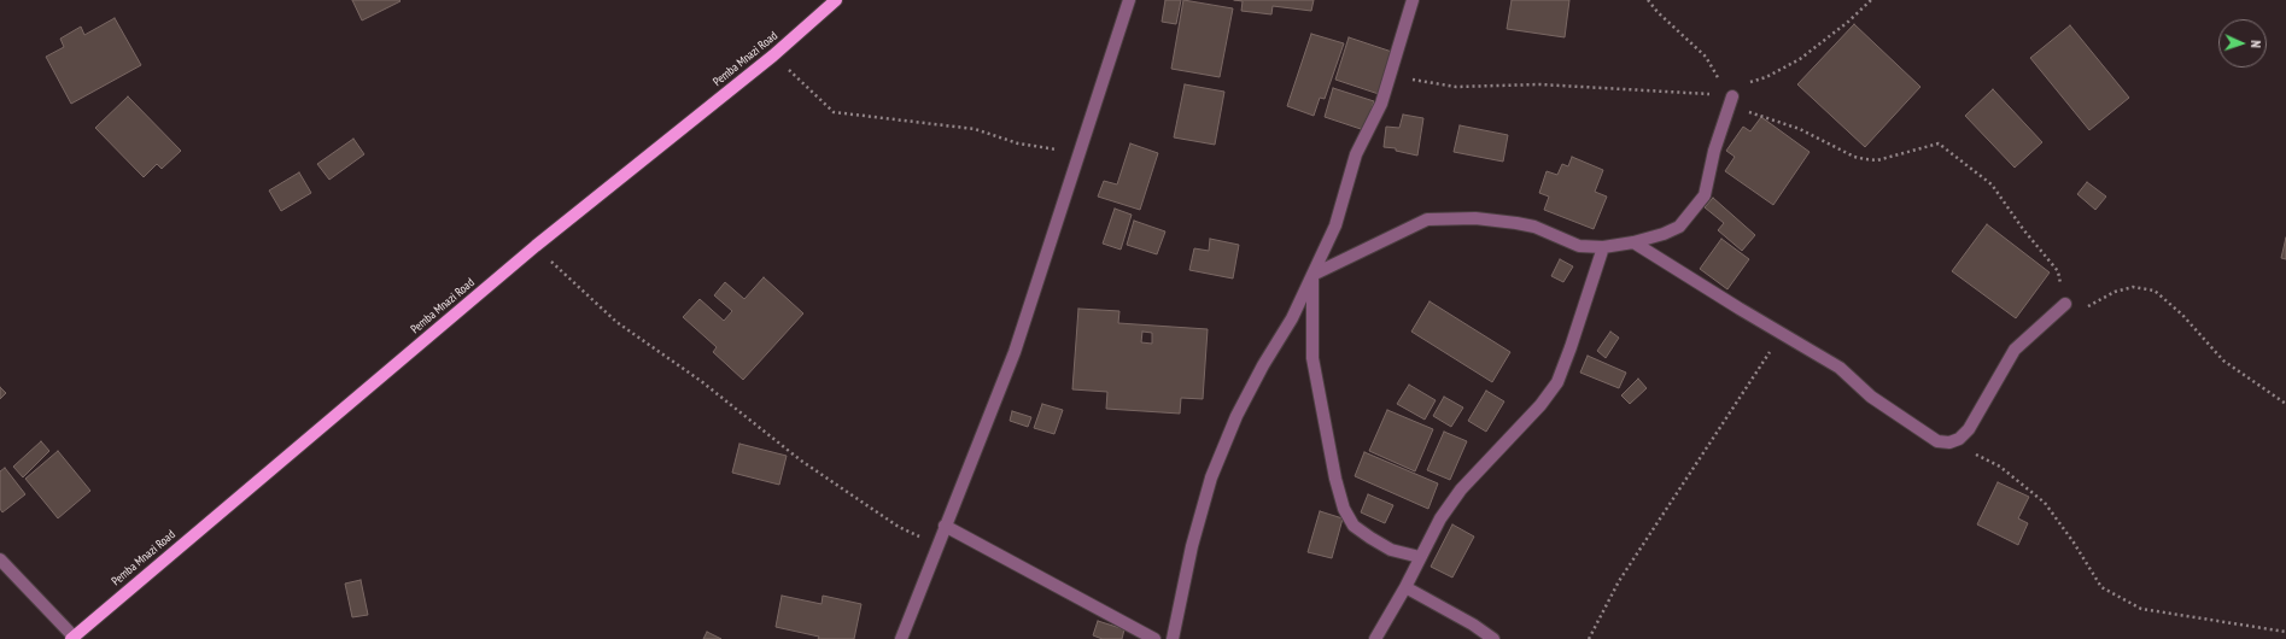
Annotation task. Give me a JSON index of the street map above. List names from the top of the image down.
{
  "streets": {
    "main road": ["Pemba Mnazi Road"]
  },
  "north": "right"
}
